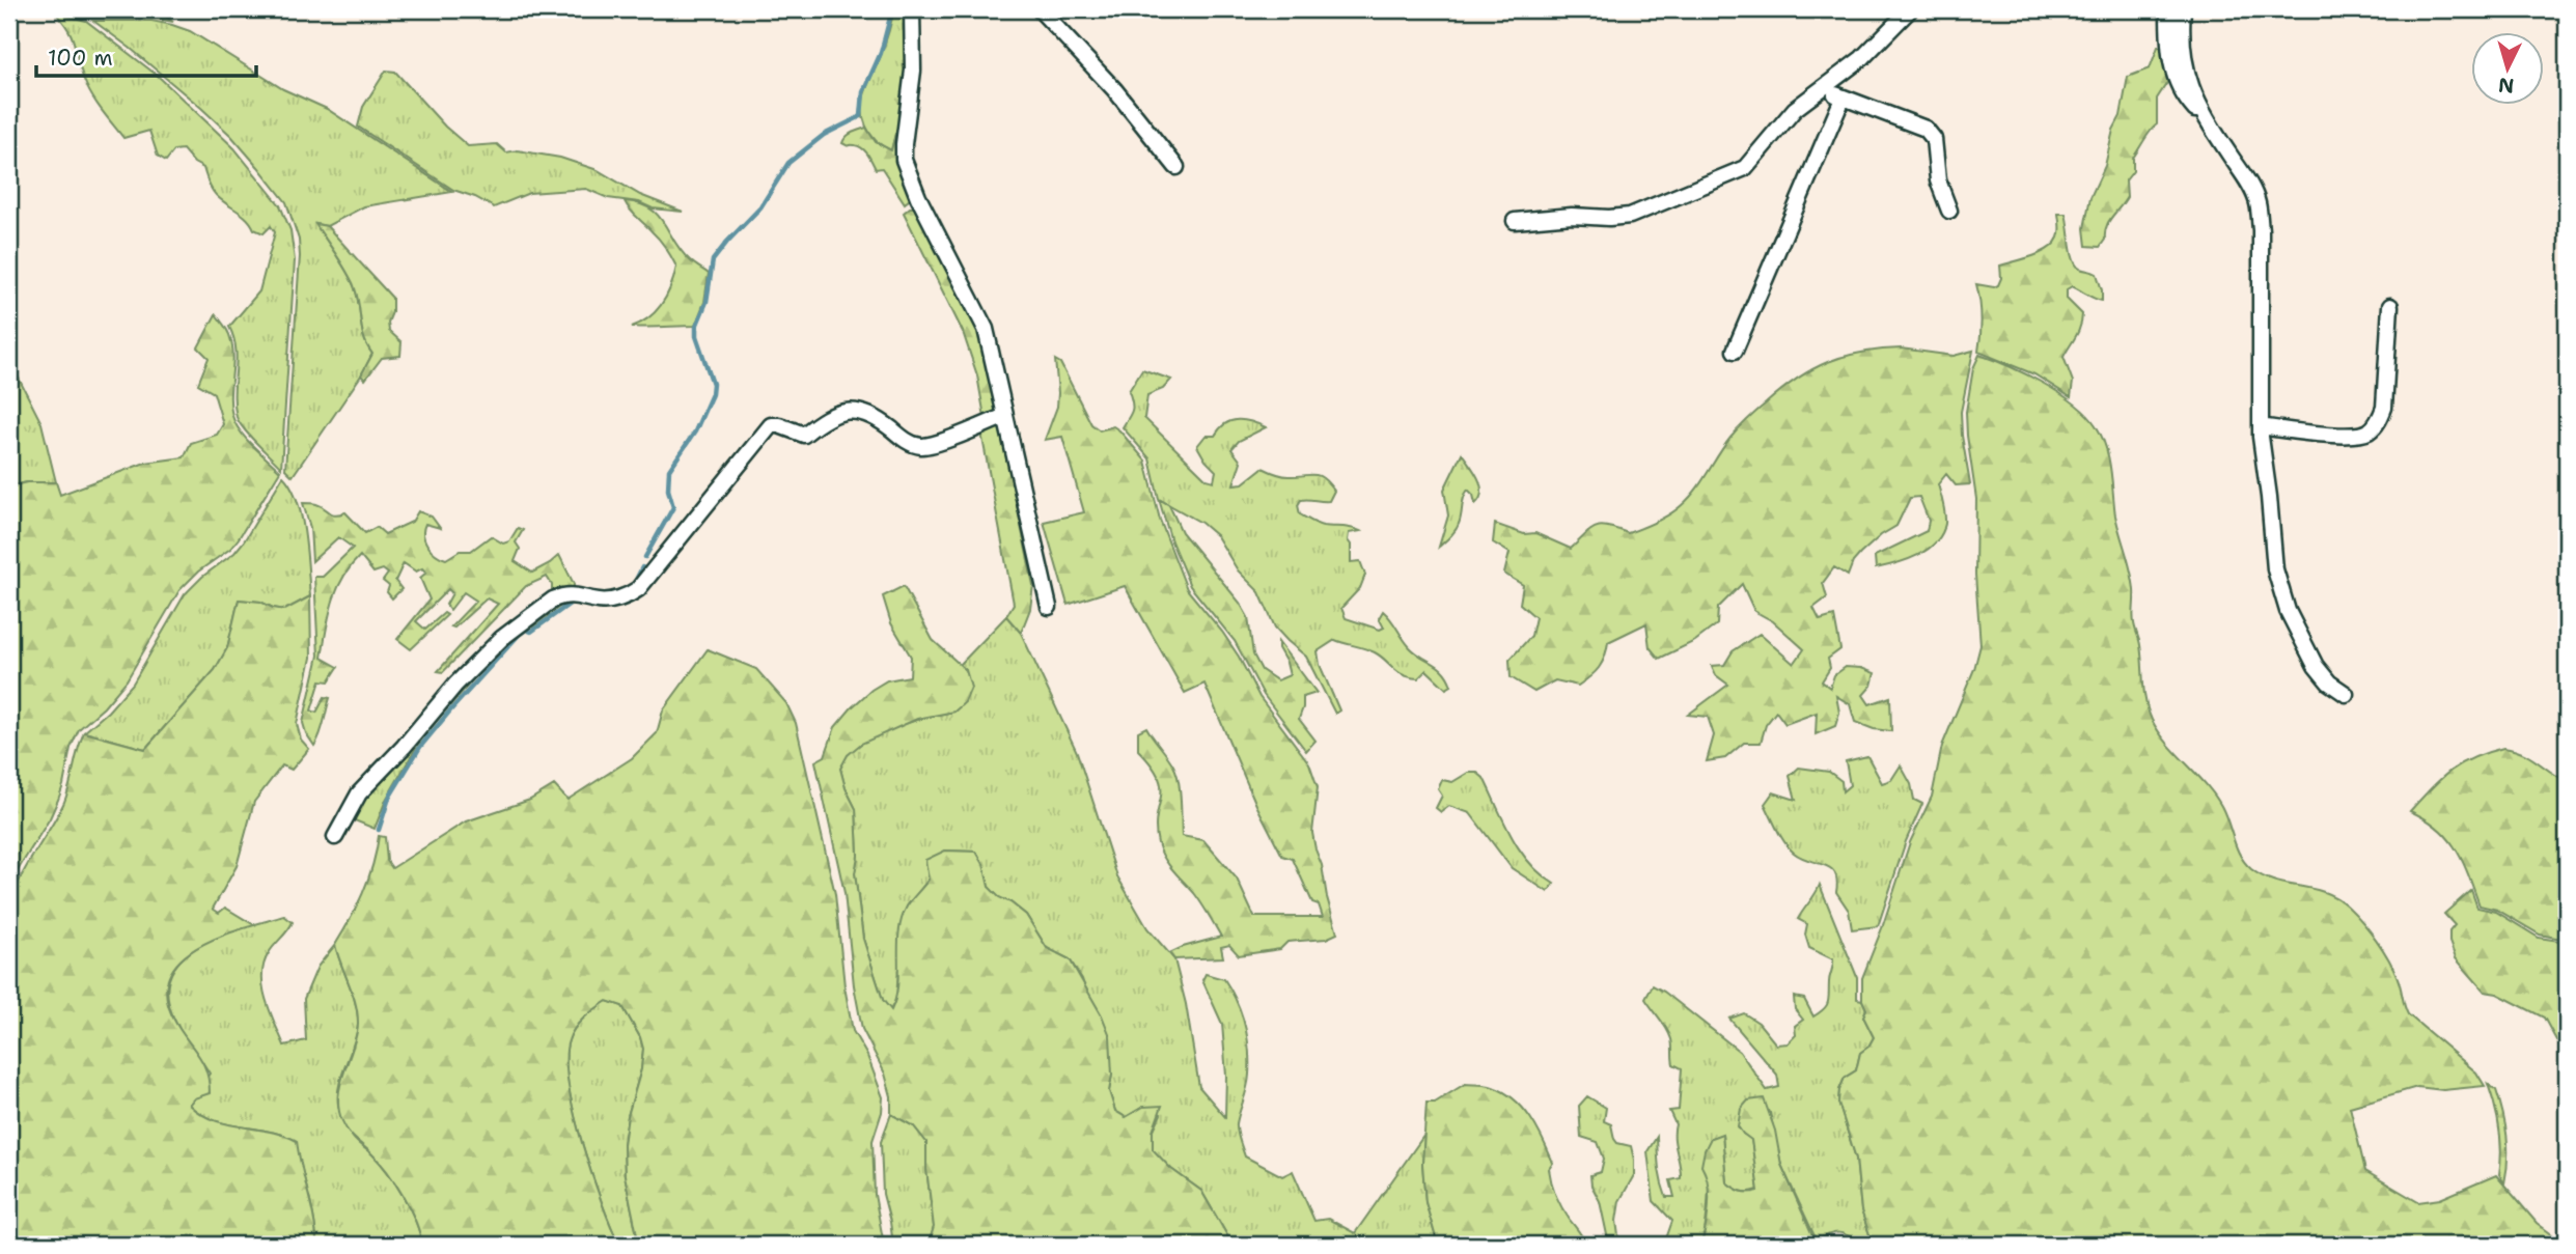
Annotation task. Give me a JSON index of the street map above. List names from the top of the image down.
{
  "scale_bar": "100 m",
  "north": "bottom"
}
